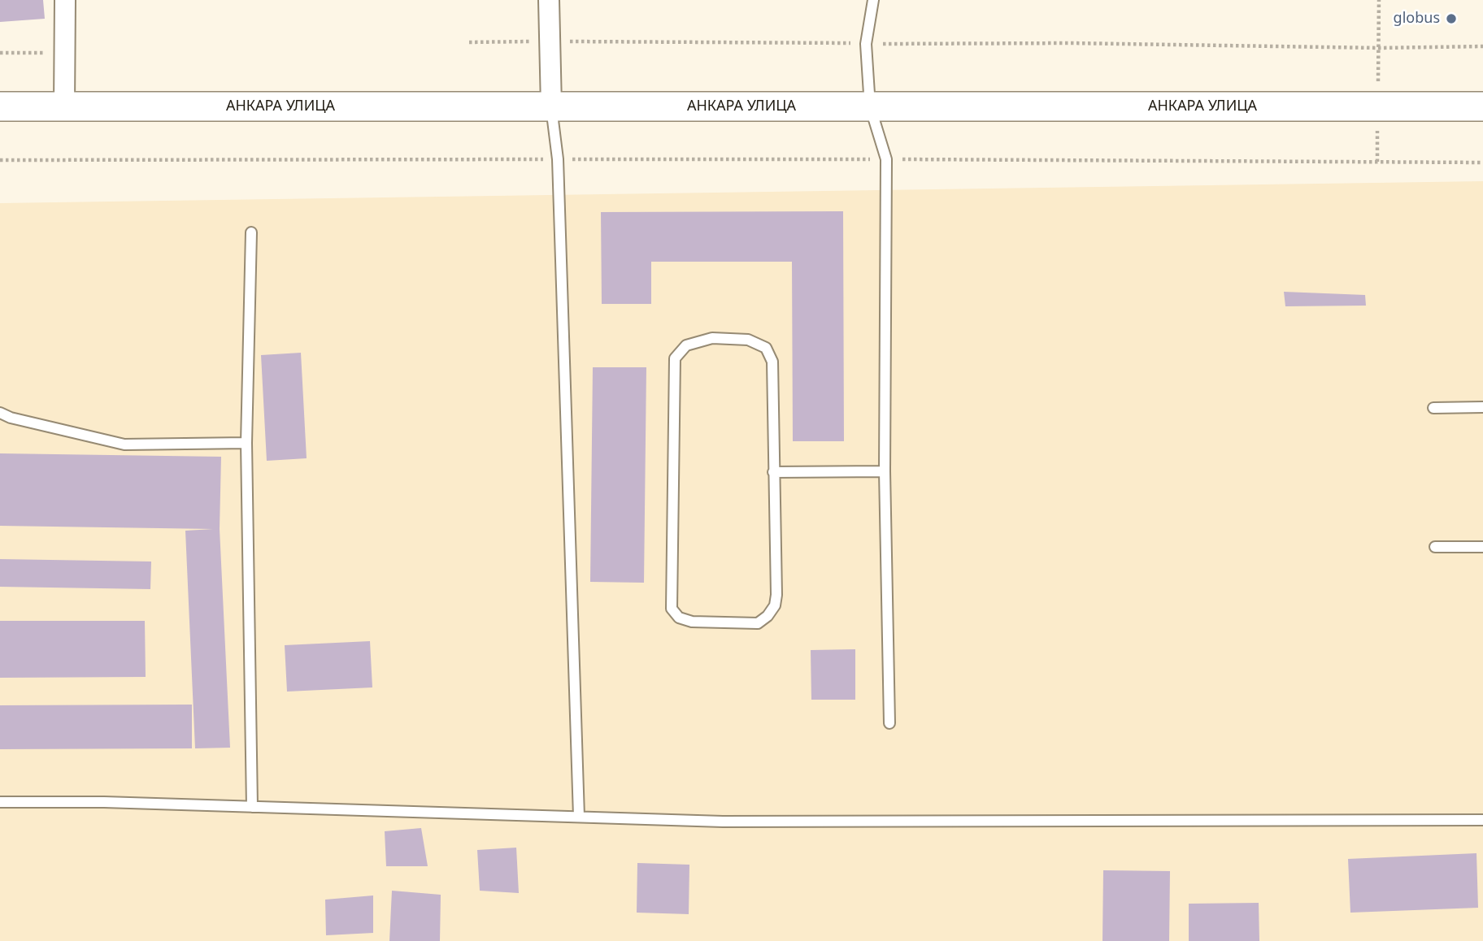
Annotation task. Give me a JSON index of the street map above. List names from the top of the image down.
{
  "streets": {
    "main road": ["АНКАРА УЛИЦА"]
  },
  "places": ["globus"]
}
